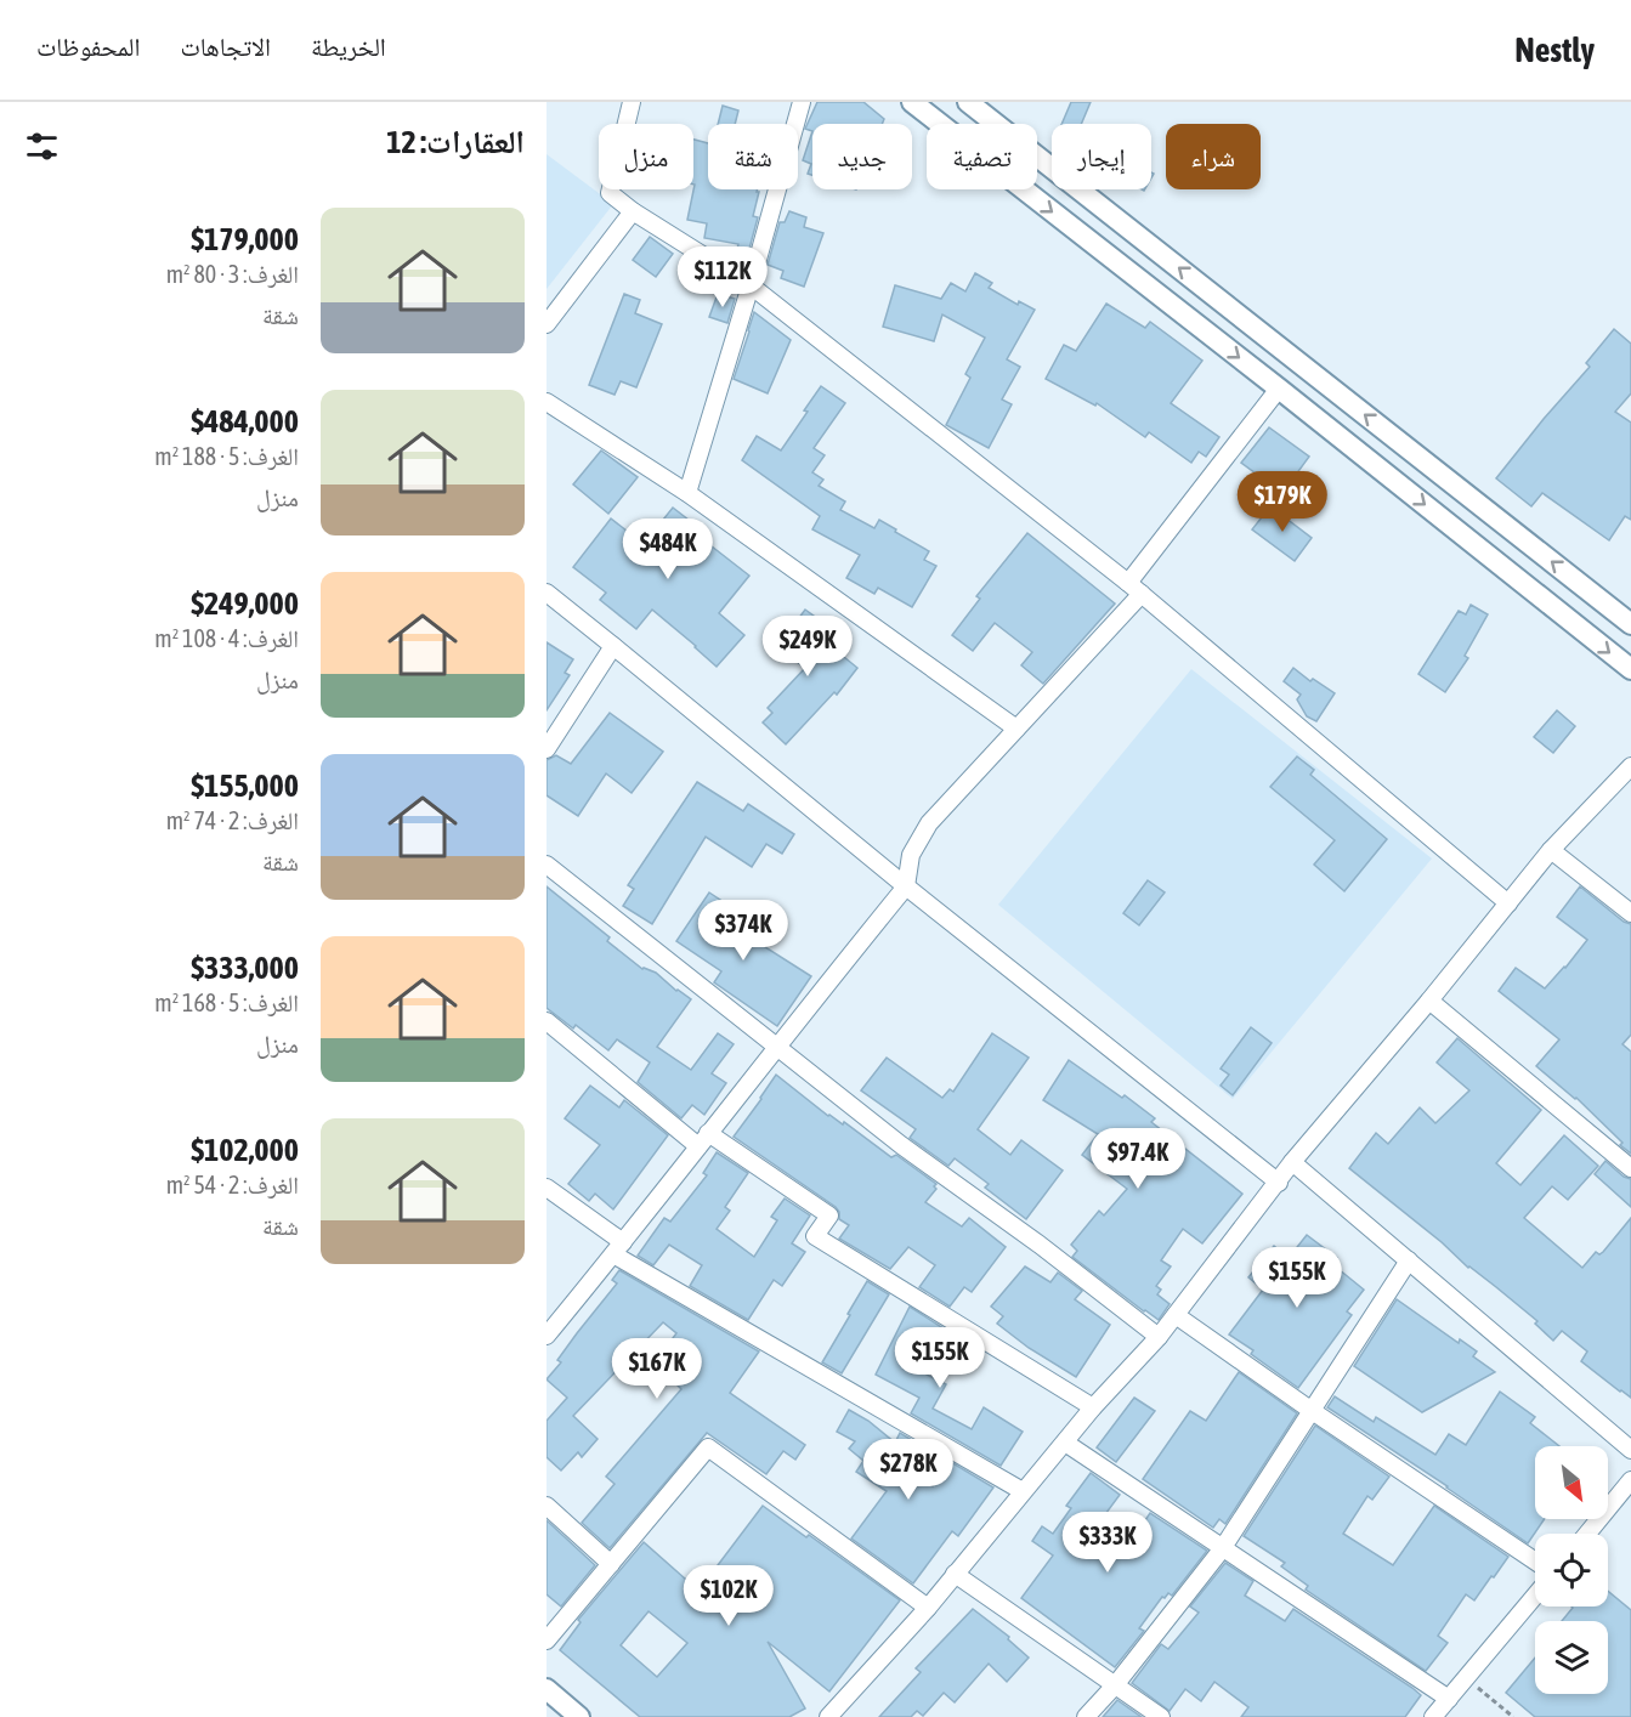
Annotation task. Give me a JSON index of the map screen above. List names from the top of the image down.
{
  "north": "bottom right",
  "page": {
    "header": "Nestly",
    "nav": ["الخريطة", "الاتجاهات", "المحفوظات"],
    "heading": "العقارات: 12",
    "chip": [
      "شراء",
      "إيجار",
      "تصفية",
      "جديد",
      "شقة",
      "منزل"
    ],
    "list": [
      {
        "name": "$179,000",
        "note": "الغرف: 3 · 80 m² · شقة"
      },
      {
        "name": "$484,000",
        "note": "الغرف: 5 · 188 m² · منزل"
      },
      {
        "name": "$249,000",
        "note": "الغرف: 4 · 108 m² · منزل"
      },
      {
        "name": "$155,000",
        "note": "الغرف: 2 · 74 m² · شقة"
      },
      {
        "name": "$333,000",
        "note": "الغرف: 5 · 168 m² · منزل"
      },
      {
        "name": "$102,000",
        "note": "الغرف: 2 · 54 m² · شقة"
      }
    ],
    "price": [
      "$112K",
      "$179K",
      "$484K",
      "$249K",
      "$374K",
      "$97.4K",
      "$155K",
      "$155K",
      "$167K",
      "$278K",
      "$333K",
      "$102K"
    ]
  }
}
